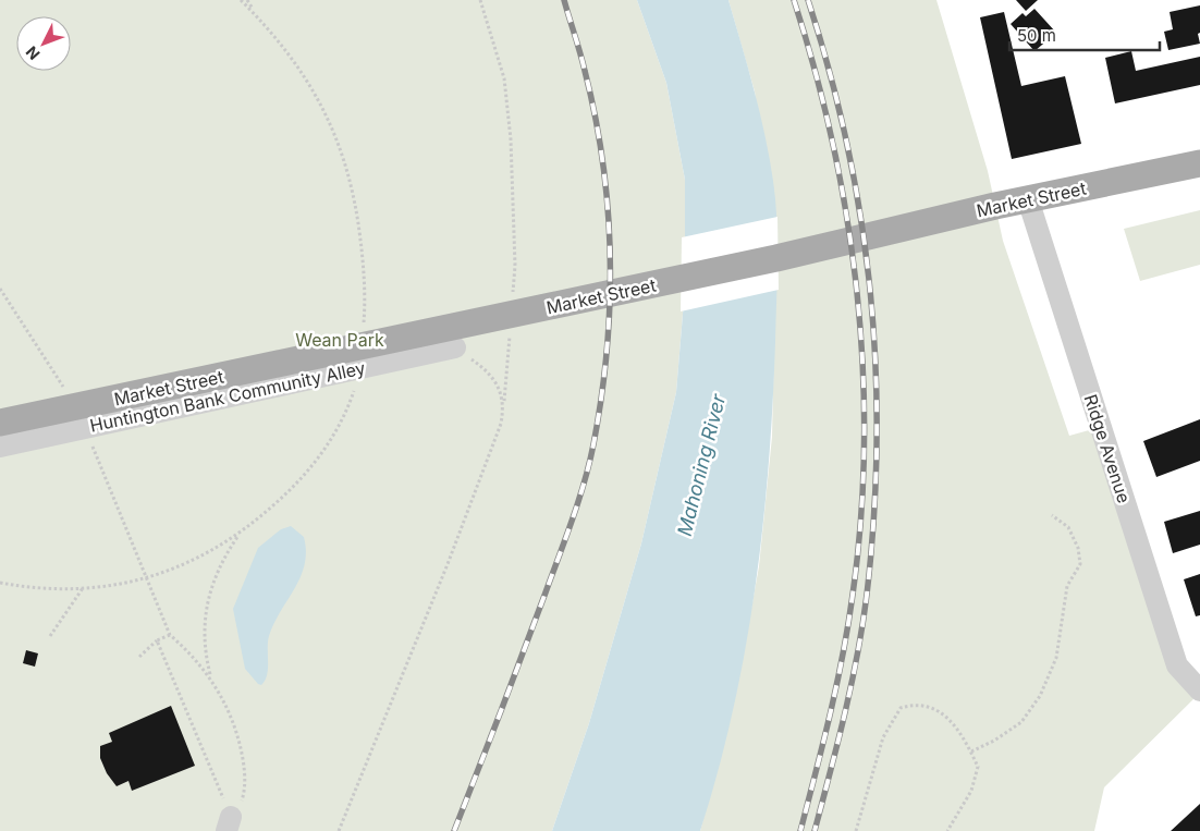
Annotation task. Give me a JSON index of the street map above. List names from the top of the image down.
{
  "streets": {
    "main road": ["Market Street"],
    "street": ["Huntington Bank Community Alley", "Ridge Avenue"]
  },
  "crossings": [
    ["Market Street", "Ridge Avenue"]
  ],
  "water": ["Mahoning River"],
  "parks": ["Wean Park"],
  "scale_bar": "50 m",
  "north": "bottom left"
}
